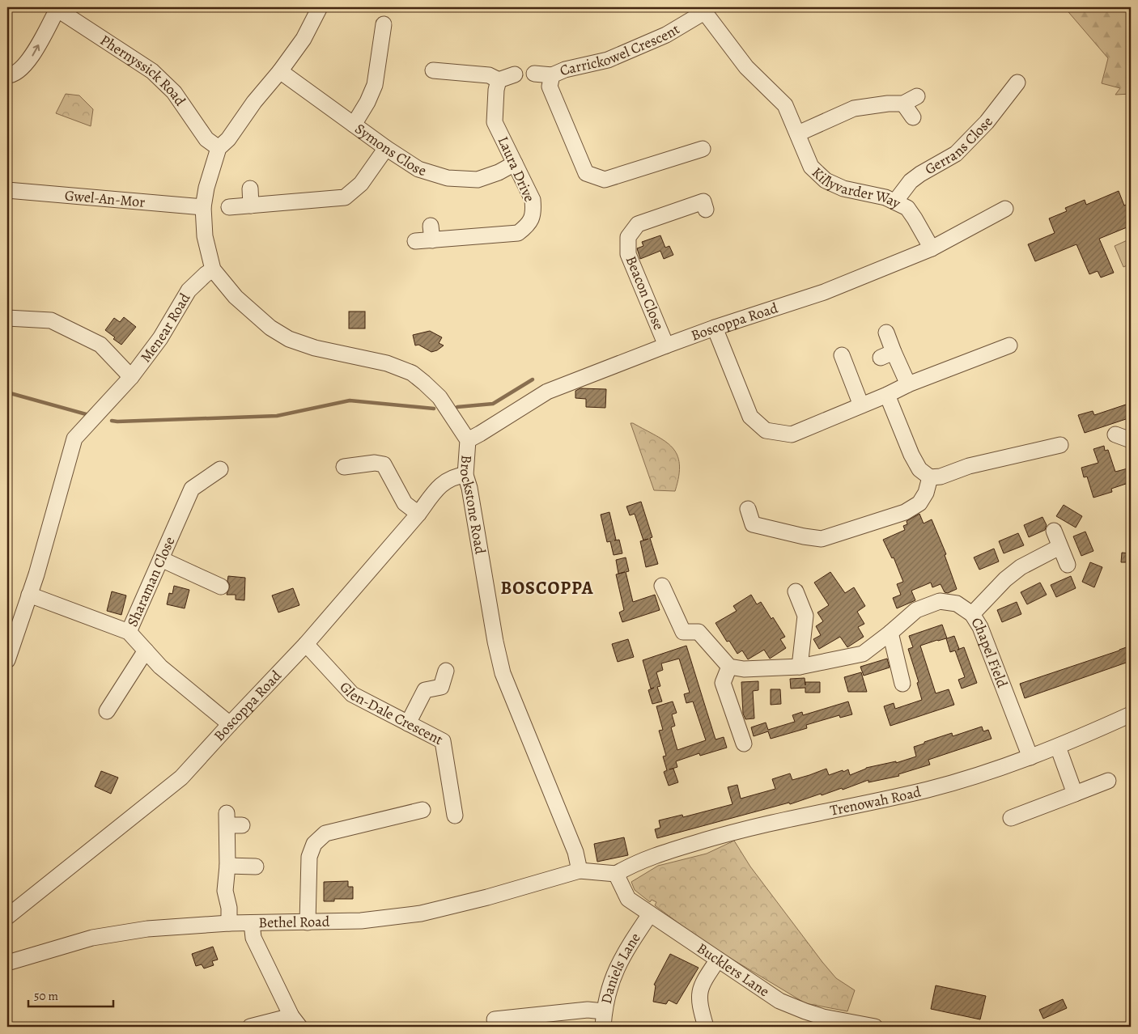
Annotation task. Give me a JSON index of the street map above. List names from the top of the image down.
{
  "streets": {
    "street": [
      "Carrickowel Crescent",
      "Phernyssick Road",
      "Gerrans Close",
      "Symons Close",
      "Laura Drive",
      "Killyvarder Way",
      "Gwel-An-Mor",
      "Beacon Close",
      "Boscoppa Road",
      "Menear Road",
      "Brockstone Road",
      "Sharaman Close",
      "Chapel Field",
      "Glen-Dale Crescent",
      "Trenowah Road",
      "Bethel Road",
      "Daniels Lane",
      "Bucklers Lane"
    ]
  },
  "crossings": [
    ["Carrickowel Crescent", "Killyvarder Way"],
    ["Gerrans Close", "Killyvarder Way"],
    ["Symons Close", "Laura Drive"],
    ["Killyvarder Way", "Boscoppa Road"],
    ["Beacon Close", "Boscoppa Road"],
    ["Boscoppa Road", "Brockstone Road"],
    ["Boscoppa Road", "Glen-Dale Crescent"],
    ["Menear Road", "Brockstone Road"],
    ["Menear Road", "Sharaman Close"],
    ["Brockstone Road", "Bethel Road"],
    ["Chapel Field", "Trenowah Road"],
    ["Trenowah Road", "Bucklers Lane"],
    ["Daniels Lane", "Bucklers Lane"]
  ],
  "districts": ["BOSCOPPA"],
  "scale_bar": "50 m"
}
